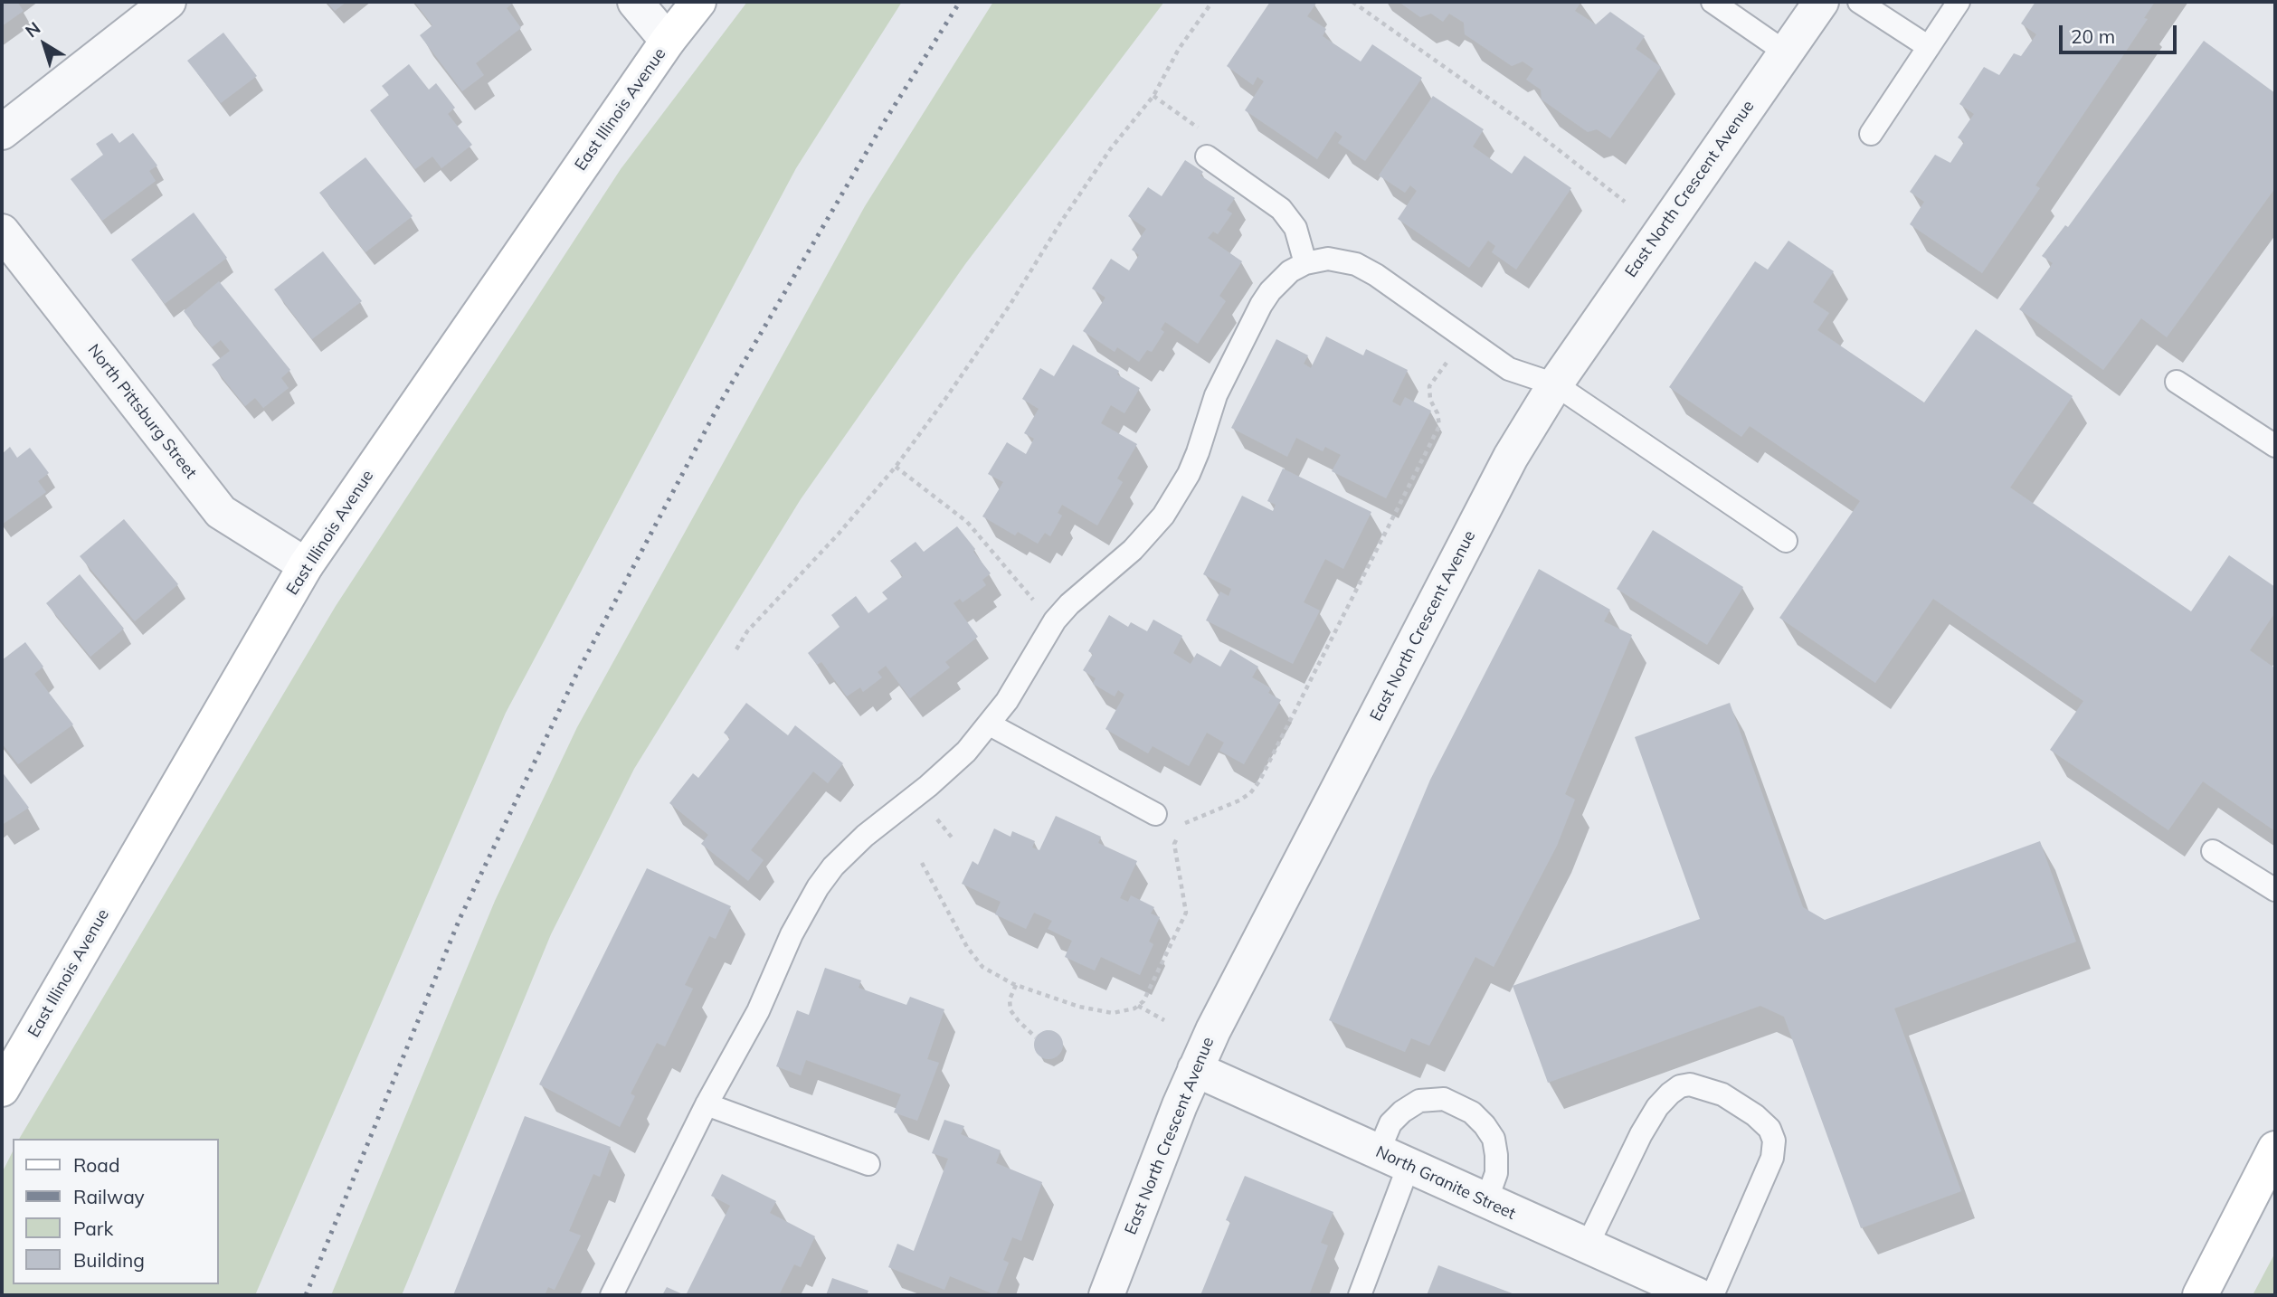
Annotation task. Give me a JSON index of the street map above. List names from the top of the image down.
{
  "streets": {
    "main road": ["East Illinois Avenue"],
    "street": ["East North Crescent Avenue", "North Pittsburg Street", "North Granite Street"]
  },
  "crossings": [
    ["East Illinois Avenue", "North Pittsburg Street"],
    ["East North Crescent Avenue", "North Granite Street"]
  ],
  "legend": [
    "Road",
    "Railway",
    "Park",
    "Building"
  ],
  "scale_bar": "20 m",
  "north": "top left"
}
